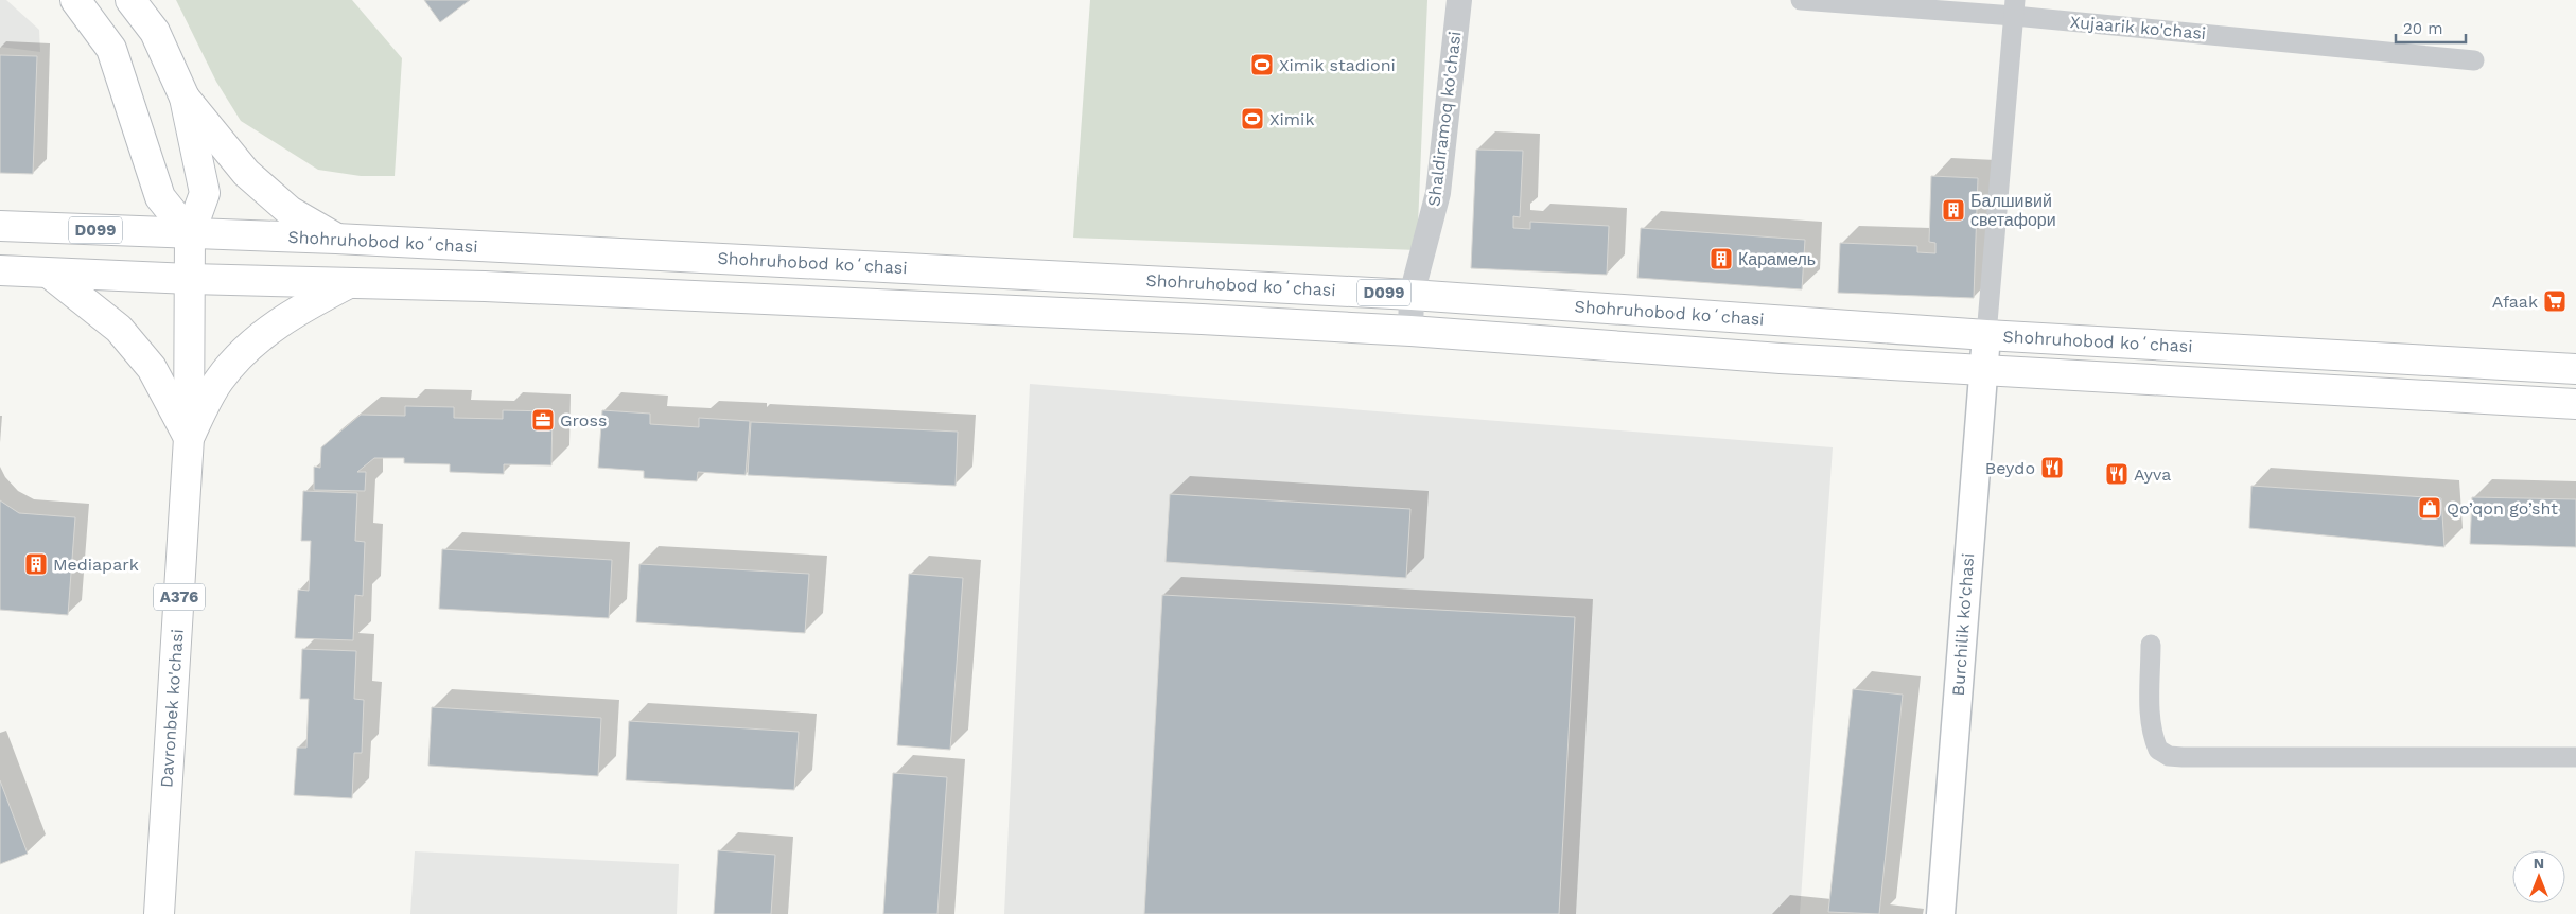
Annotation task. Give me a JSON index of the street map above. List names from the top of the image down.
{
  "streets": {
    "main road": [
      "D099",
      "Shohruhobod koʻchasi",
      "A376",
      "Burchilik ko'chasi",
      "Davronbek ko'chasi"
    ],
    "street": ["Xujaarik ko'chasi", "Shaldiramoq ko'chasi"]
  },
  "crossings": [
    ["Shaldiramoq ko'chasi", "Shohruhobod koʻchasi"],
    ["Shohruhobod koʻchasi", "Burchilik ko'chasi"],
    ["Shohruhobod koʻchasi", "Davronbek ko'chasi"]
  ],
  "places": {
    "sports": ["Ximik stadioni", "Ximik"],
    "building": ["Балшивий светафори", "Карамель", "Mediapark"],
    "supermarket": ["Afaak"],
    "office": ["Gross"],
    "restaurant": ["Beydo", "Ayva"],
    "shop": ["Qo’qon go’sht"]
  },
  "scale_bar": "20 m",
  "north": "top"
}
